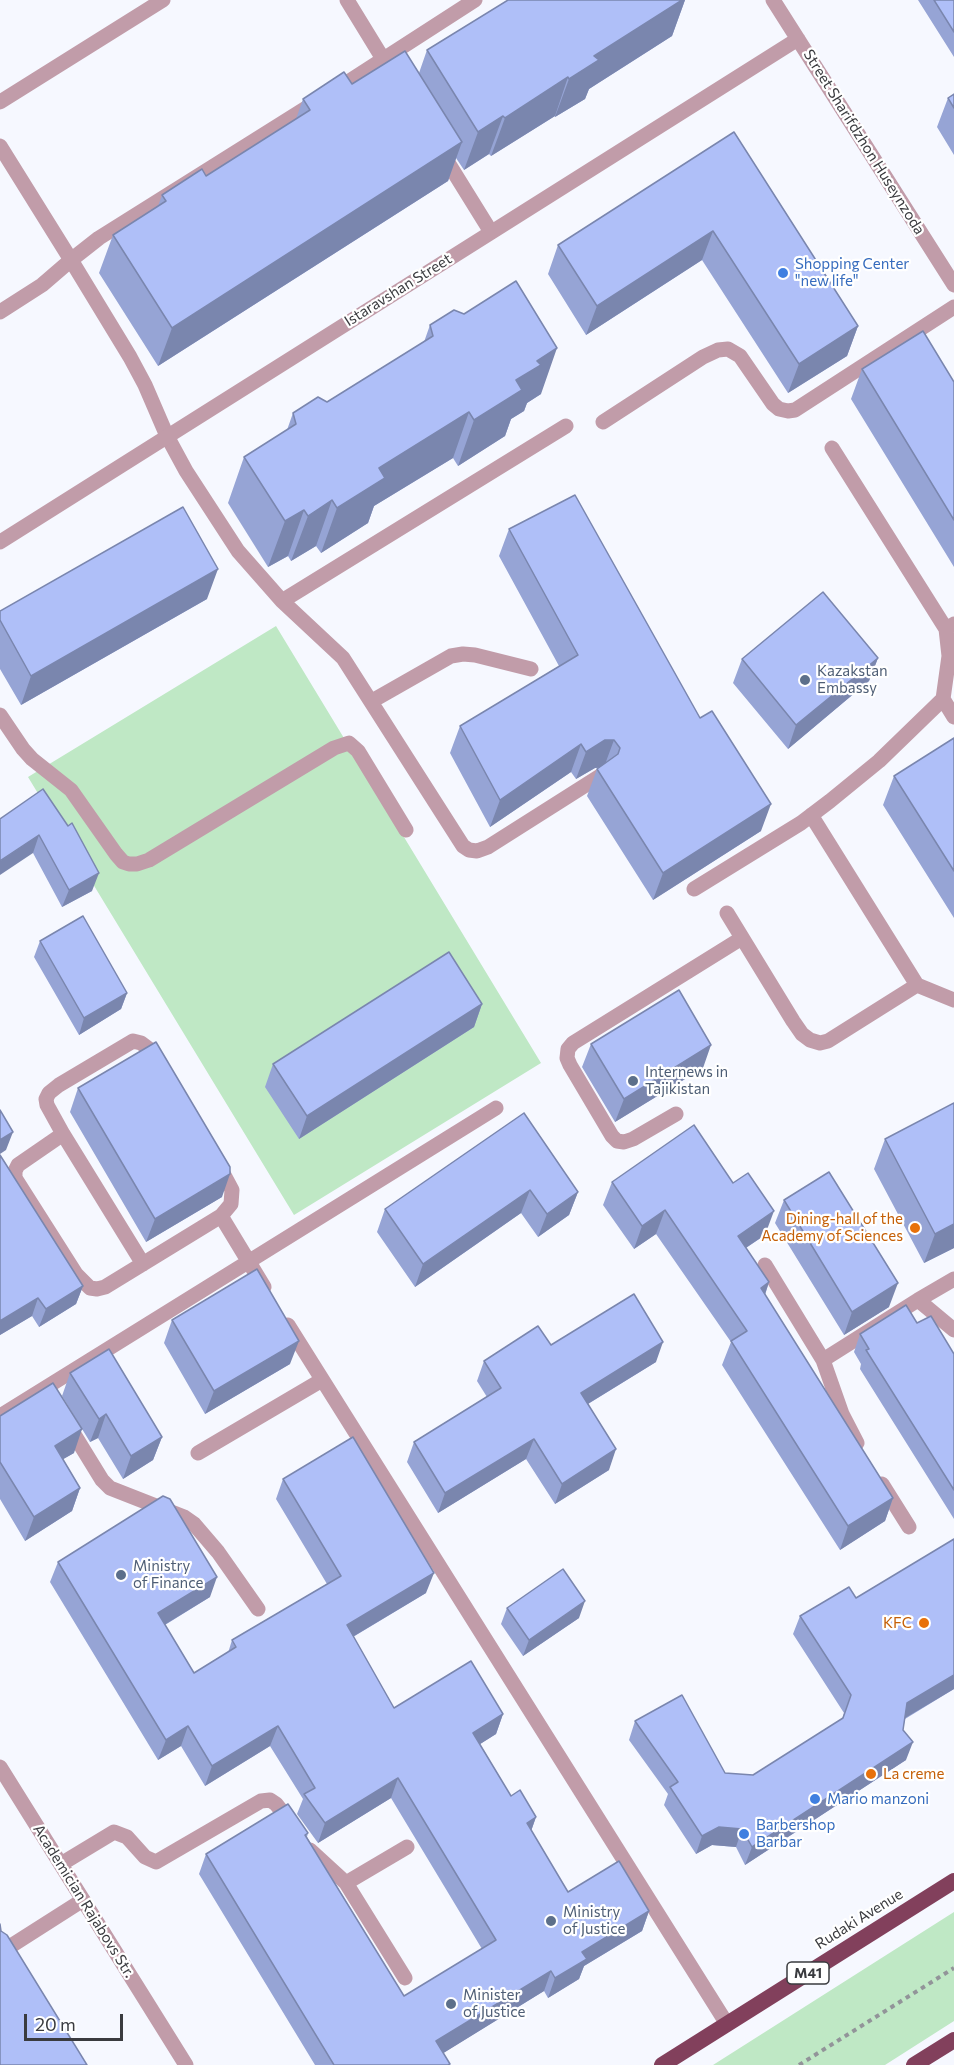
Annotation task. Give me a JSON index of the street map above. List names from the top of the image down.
{
  "streets": {
    "highway": ["Rudaki Avenue", "M41"],
    "street": ["Street Sharifdzhon Huseynzoda", "Istaravshan Street", "Academician Rajabovs Str."]
  },
  "crossings": [
    ["Street Sharifdzhon Huseynzoda", "Istaravshan Street"]
  ],
  "places": [
    "Shopping Center \"new life\"",
    "Kazakstan Embassy",
    "Internews in Tajikistan",
    "Dining-hall of the Academy of Sciences",
    "Ministry of Finance",
    "KFC",
    "La creme",
    "Mario manzoni",
    "Barbershop Barbar",
    "Ministry of Justice",
    "Minister of Justice"
  ],
  "scale_bar": "20 m"
}
